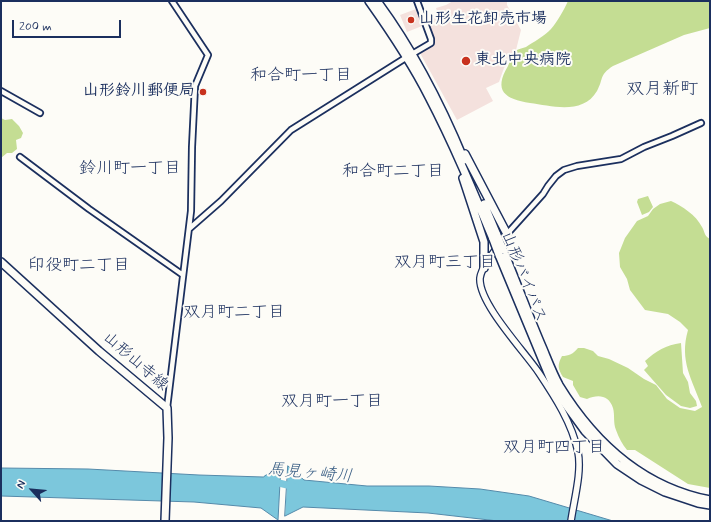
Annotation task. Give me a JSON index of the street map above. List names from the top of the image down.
{
  "streets": {
    "main road": ["山形バイパス", "山形山寺線"]
  },
  "districts": [
    "和合町一丁目",
    "双月新町",
    "鈴川町一丁目",
    "和合町二丁目",
    "双月町三丁目",
    "印役町二丁目",
    "双月町二丁目",
    "双月町一丁目",
    "双月町四丁目"
  ],
  "water": ["馬見ヶ崎川"],
  "places": ["山形生花卸売市場", "東北中央病院", "山形鈴川郵便局"],
  "scale_bar": "200 m",
  "north": "top left"
}
